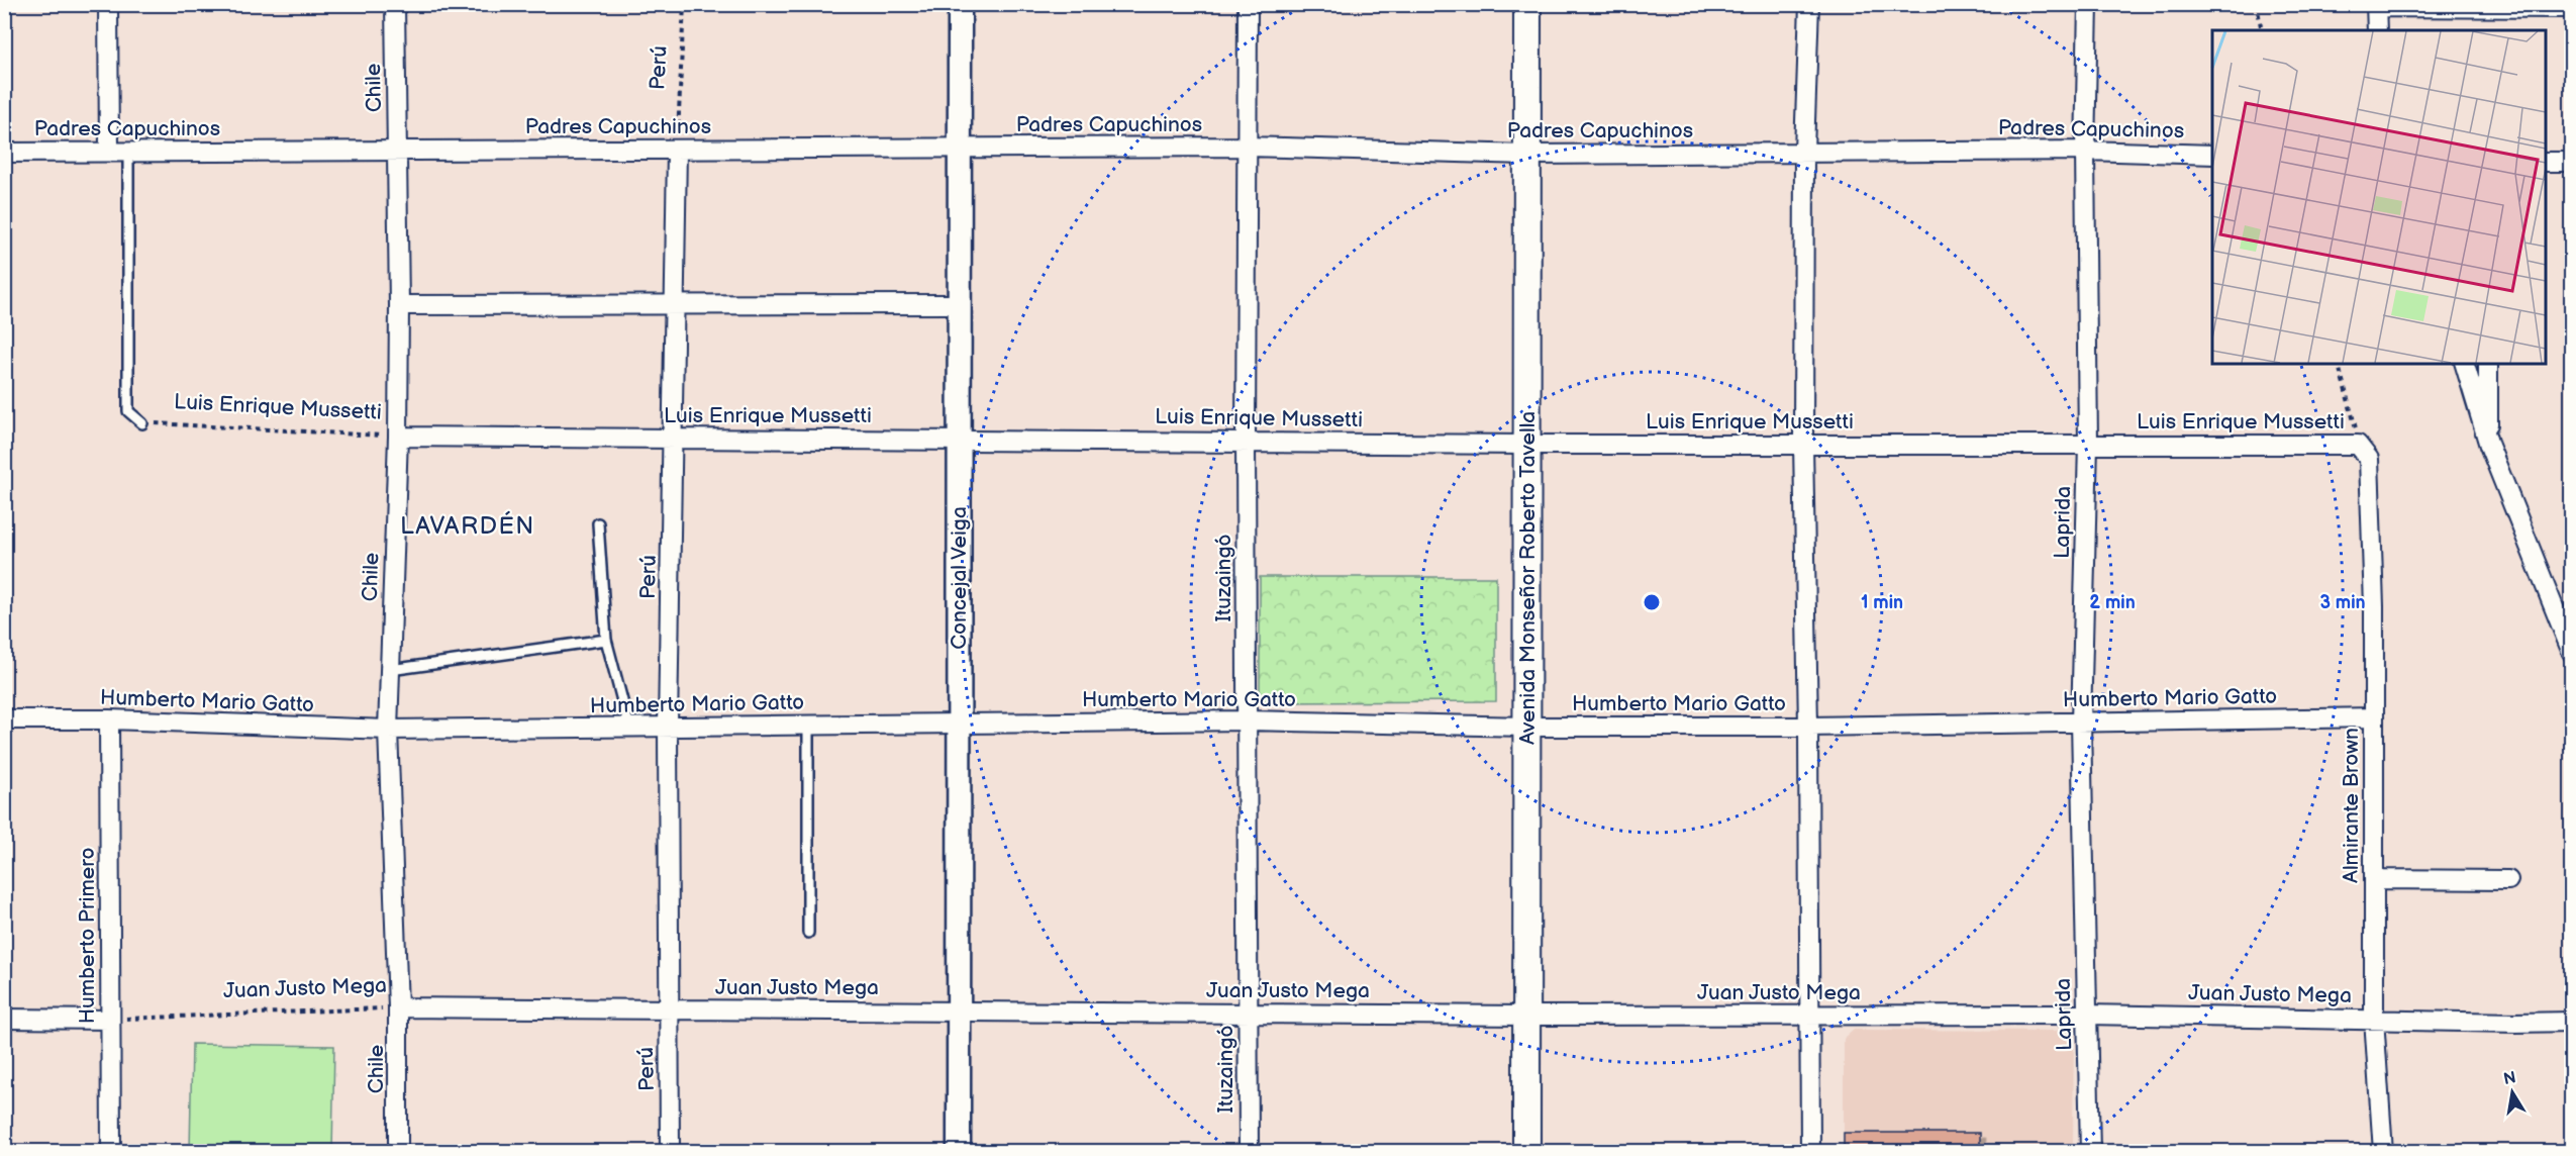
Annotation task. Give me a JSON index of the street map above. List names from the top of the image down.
{
  "streets": {
    "main road": ["Avenida Monseñor Roberto Tavella"],
    "street": [
      "Perú",
      "Chile",
      "Padres Capuchinos",
      "Luis Enrique Mussetti",
      "Laprida",
      "Concejal Veiga",
      "Ituzaingó",
      "Humberto Mario Gatto",
      "Almirante Brown",
      "Humberto Primero",
      "Juan Justo Mega"
    ]
  },
  "crossings": [
    ["Perú", "Padres Capuchinos"],
    ["Perú", "Luis Enrique Mussetti"],
    ["Perú", "Humberto Mario Gatto"],
    ["Perú", "Juan Justo Mega"],
    ["Chile", "Padres Capuchinos"],
    ["Chile", "Luis Enrique Mussetti"],
    ["Chile", "Humberto Mario Gatto"],
    ["Chile", "Juan Justo Mega"],
    ["Padres Capuchinos", "Laprida"],
    ["Padres Capuchinos", "Concejal Veiga"],
    ["Padres Capuchinos", "Ituzaingó"],
    ["Padres Capuchinos", "Avenida Monseñor Roberto Tavella"],
    ["Luis Enrique Mussetti", "Laprida"],
    ["Luis Enrique Mussetti", "Concejal Veiga"],
    ["Luis Enrique Mussetti", "Ituzaingó"],
    ["Luis Enrique Mussetti", "Avenida Monseñor Roberto Tavella"],
    ["Luis Enrique Mussetti", "Almirante Brown"],
    ["Laprida", "Humberto Mario Gatto"],
    ["Laprida", "Juan Justo Mega"],
    ["Concejal Veiga", "Humberto Mario Gatto"],
    ["Concejal Veiga", "Juan Justo Mega"],
    ["Ituzaingó", "Humberto Mario Gatto"],
    ["Ituzaingó", "Juan Justo Mega"],
    ["Avenida Monseñor Roberto Tavella", "Humberto Mario Gatto"],
    ["Avenida Monseñor Roberto Tavella", "Juan Justo Mega"],
    ["Humberto Mario Gatto", "Almirante Brown"],
    ["Humberto Mario Gatto", "Humberto Primero"],
    ["Almirante Brown", "Juan Justo Mega"],
    ["Humberto Primero", "Juan Justo Mega"]
  ],
  "districts": ["LAVARDÉN"],
  "north": "top",
  "rings": ["1 min", "2 min", "3 min"]
}
